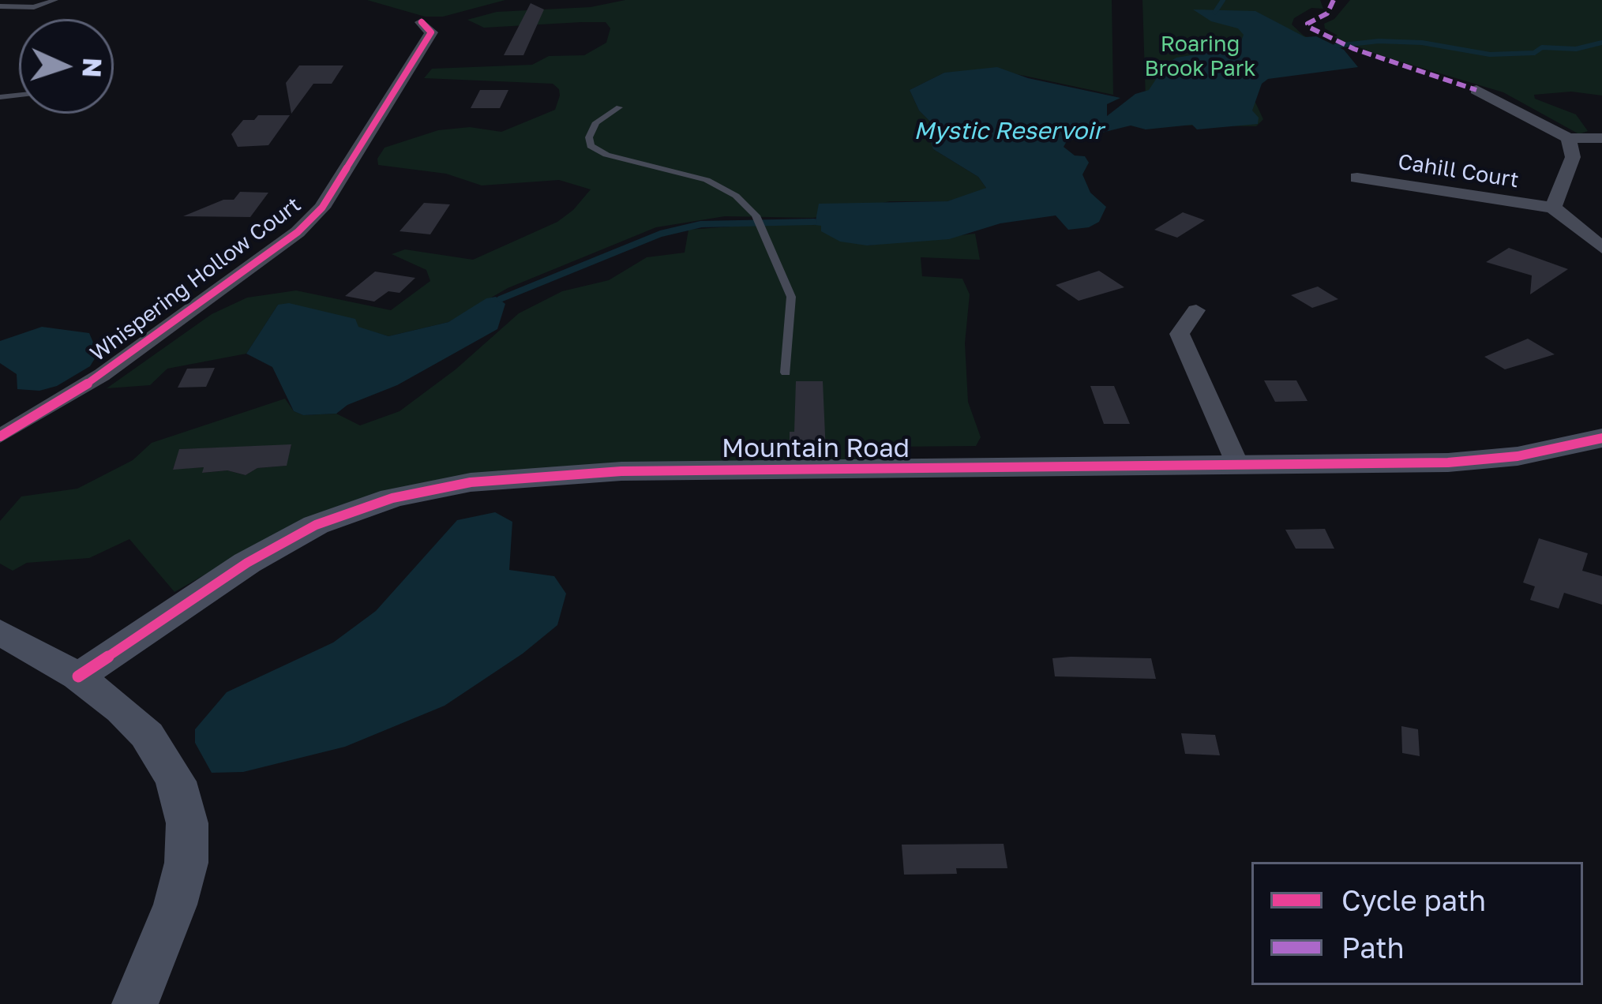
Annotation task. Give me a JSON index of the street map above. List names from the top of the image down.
{
  "streets": {
    "main road": ["Mountain Road"],
    "street": ["Cahill Court", "Whispering Hollow Court"]
  },
  "water": ["Mystic Reservoir"],
  "parks": ["Roaring Brook Park"],
  "legend": ["Cycle path", "Path"],
  "north": "right"
}
